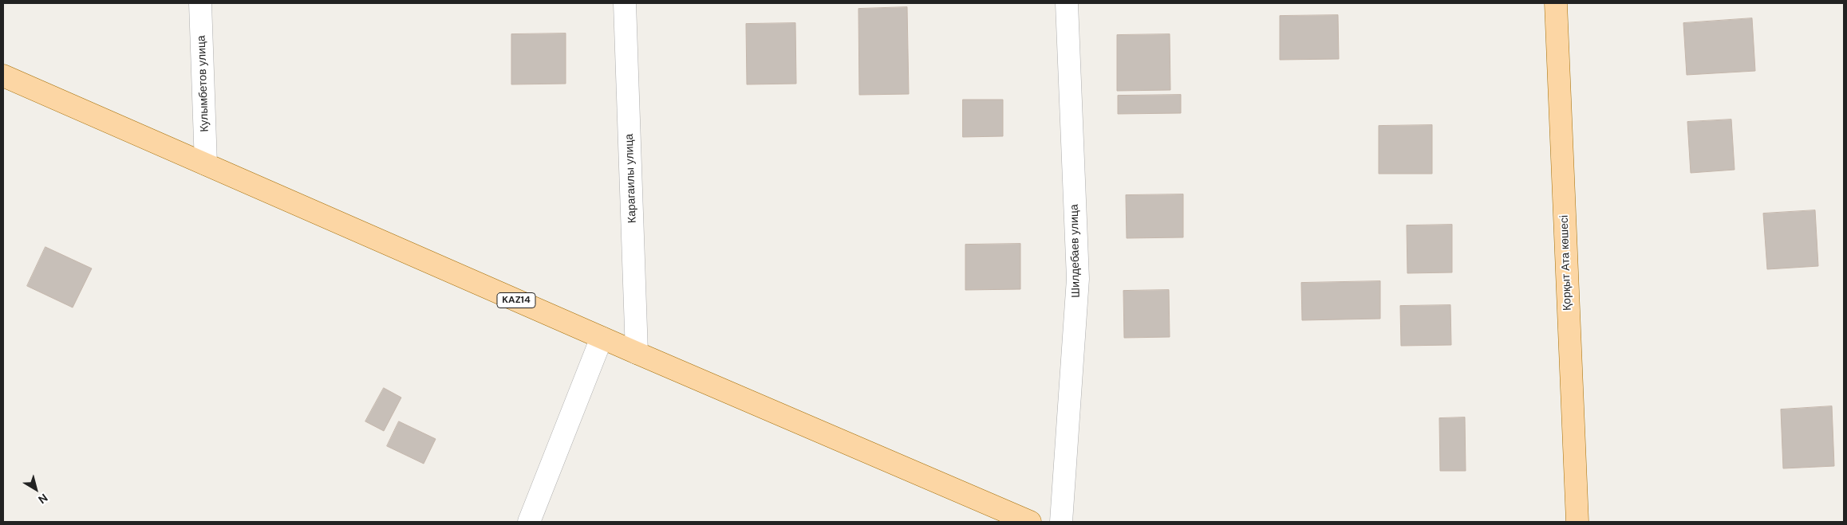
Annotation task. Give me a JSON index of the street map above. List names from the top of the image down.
{
  "streets": {
    "main road": ["Қорқыт Ата көшесі", "KAZ14"],
    "street": ["Кулымбетов улица", "Карагаилы улица", "Шилдебаев улица"]
  },
  "crossings": [
    ["Кулымбетов улица", "KAZ14"],
    ["Карагаилы улица", "KAZ14"]
  ],
  "north": "bottom right"
}
